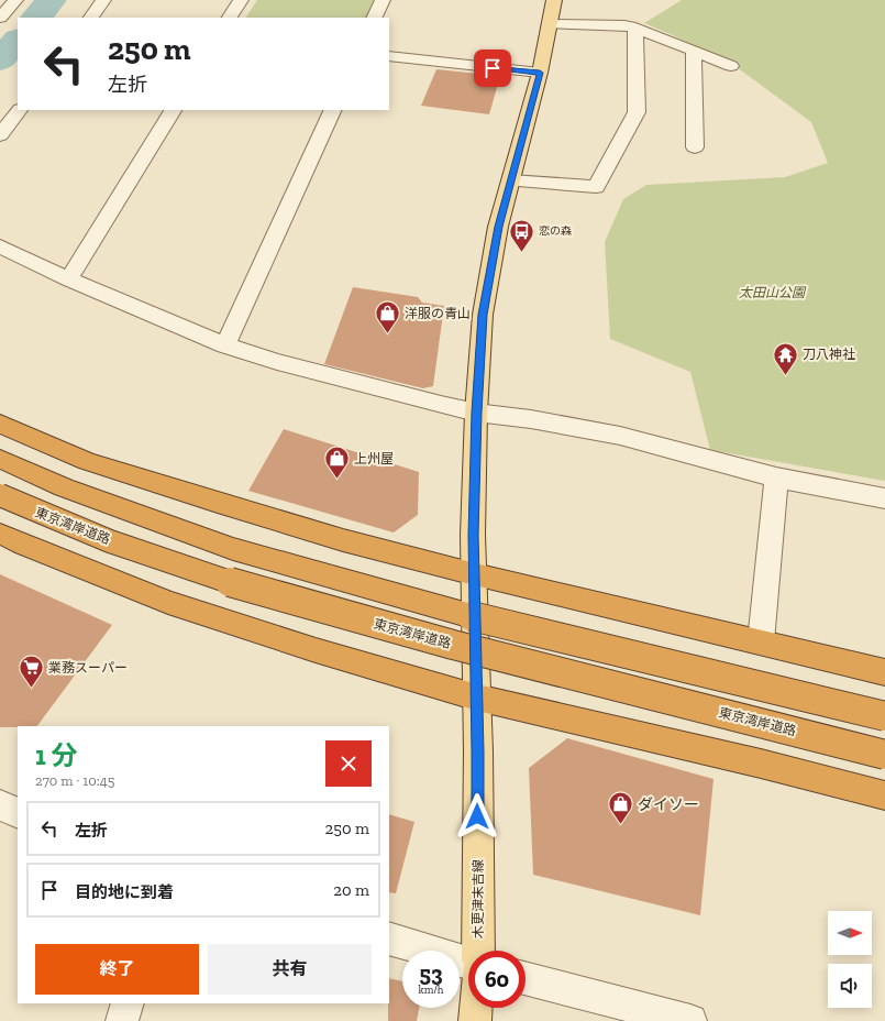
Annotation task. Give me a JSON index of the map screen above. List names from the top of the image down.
{
  "streets": {
    "highway": ["東京湾岸道路"],
    "main road": ["木更津末吉線"]
  },
  "parks": ["太田山公園"],
  "places": {
    "bus stop": ["恋の森"],
    "shop": ["洋服の青山", "上州屋", "ダイソー"],
    "temple": ["刀八神社"],
    "supermarket": ["業務スーパー"]
  },
  "north": "right",
  "page": {
    "turn": ["250 m", "左折"],
    "heading": ["1 分", "270 m · 10:45"],
    "list": [
      {
        "name": "左折",
        "value": "250 m"
      },
      {
        "name": "目的地に到着",
        "value": "20 m"
      }
    ],
    "buttons": ["終了", "共有"],
    "speed": "53 km/h",
    "limit": "60"
  }
}
